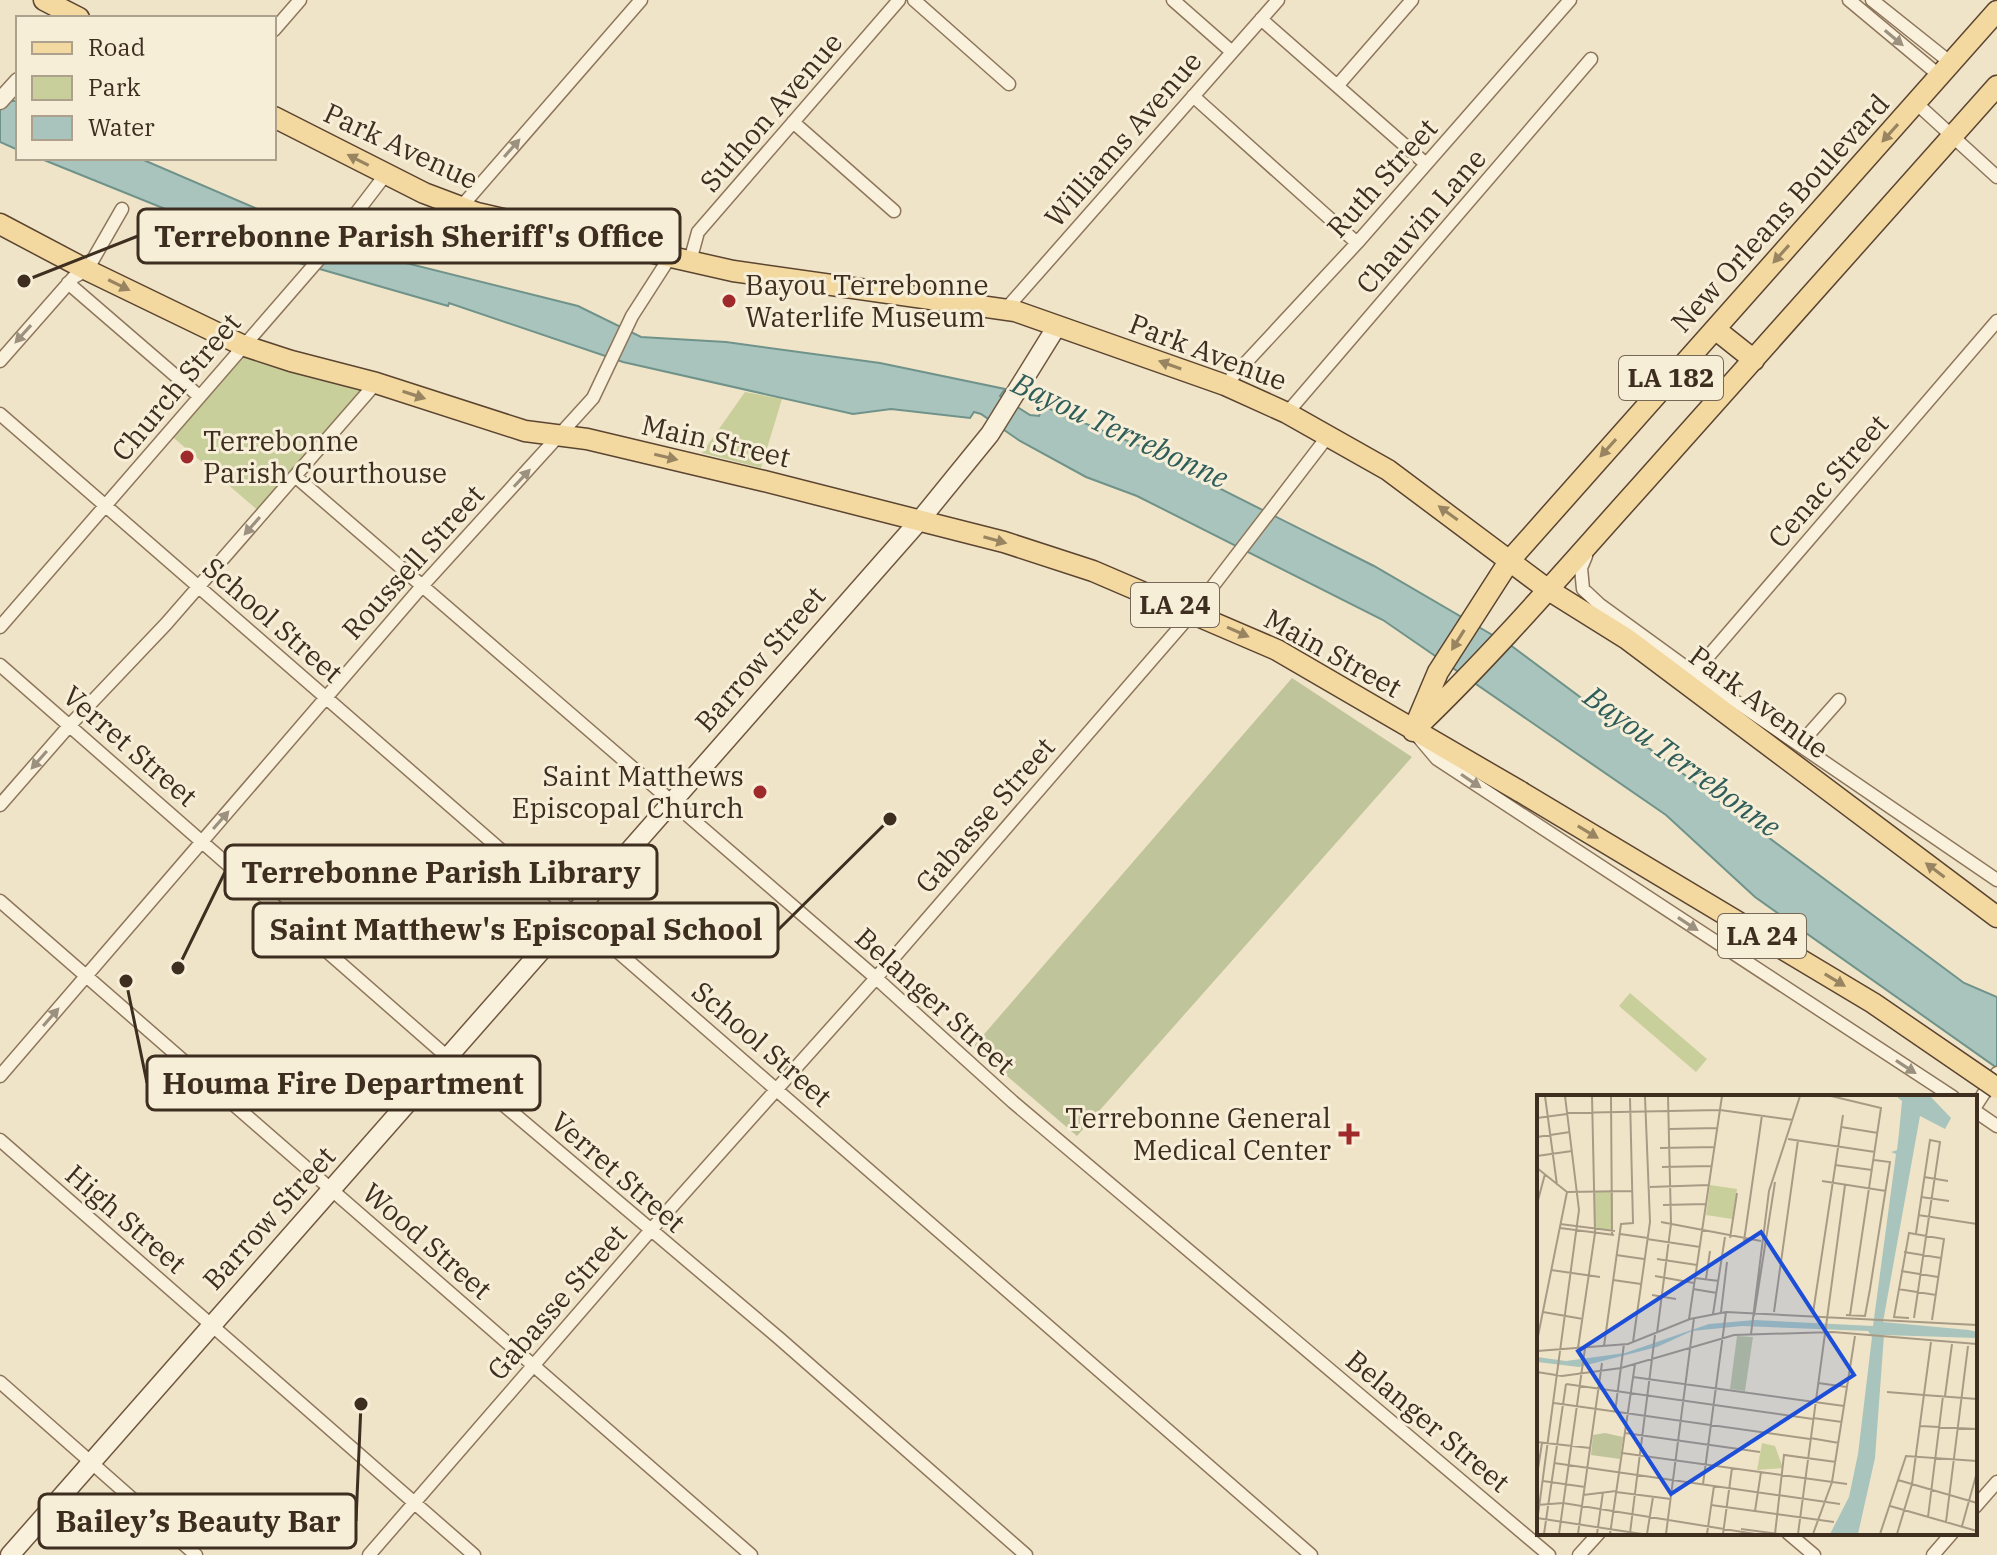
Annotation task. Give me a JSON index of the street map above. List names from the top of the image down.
{
  "streets": {
    "main road": [
      "Park Avenue",
      "New Orleans Boulevard",
      "LA 182",
      "Main Street",
      "LA 24",
      "Barrow Street"
    ],
    "street": [
      "Suthon Avenue",
      "Williams Avenue",
      "Ruth Street",
      "Chauvin Lane",
      "Church Street",
      "Cenac Street",
      "Roussell Street",
      "School Street",
      "Verret Street",
      "Gabasse Street",
      "Belanger Street",
      "High Street",
      "Wood Street"
    ]
  },
  "crossings": [
    ["Suthon Avenue", "Park Avenue"],
    ["Suthon Avenue", "Roussell Street"],
    ["Williams Avenue", "Park Avenue"],
    ["Park Avenue", "Ruth Street"],
    ["Park Avenue", "New Orleans Boulevard"],
    ["Park Avenue", "Chauvin Lane"],
    ["Park Avenue", "LA 182"],
    ["Park Avenue", "Church Street"],
    ["Park Avenue", "Barrow Street"],
    ["Park Avenue", "Gabasse Street"],
    ["New Orleans Boulevard", "LA 182"],
    ["LA 182", "Main Street"],
    ["Church Street", "Main Street"],
    ["Church Street", "School Street"],
    ["Main Street", "Roussell Street"],
    ["Main Street", "Barrow Street"],
    ["Main Street", "Gabasse Street"],
    ["Roussell Street", "School Street"],
    ["Roussell Street", "Verret Street"],
    ["Roussell Street", "Belanger Street"],
    ["Roussell Street", "Wood Street"],
    ["School Street", "Barrow Street"],
    ["School Street", "Gabasse Street"],
    ["Barrow Street", "Verret Street"],
    ["Barrow Street", "Belanger Street"],
    ["Barrow Street", "High Street"],
    ["Barrow Street", "Wood Street"],
    ["Verret Street", "Gabasse Street"],
    ["Gabasse Street", "Belanger Street"],
    ["Gabasse Street", "High Street"],
    ["Gabasse Street", "Wood Street"]
  ],
  "one_way": ["Park Avenue", "Main Street", "Roussell Street"],
  "water": ["Bayou Terrebonne"],
  "places": {
    "other": [
      "Terrebonne Parish Sheriff's Office",
      "Bayou Terrebonne Waterlife Museum",
      "Terrebonne Parish Courthouse",
      "Saint Matthews Episcopal Church",
      "Saint Matthew's Episcopal School",
      "Terrebonne Parish Library",
      "Houma Fire Department",
      "Bailey’s Beauty Bar"
    ],
    "health": ["Terrebonne General Medical Center"]
  },
  "legend": ["Road", "Park", "Water"]
}
